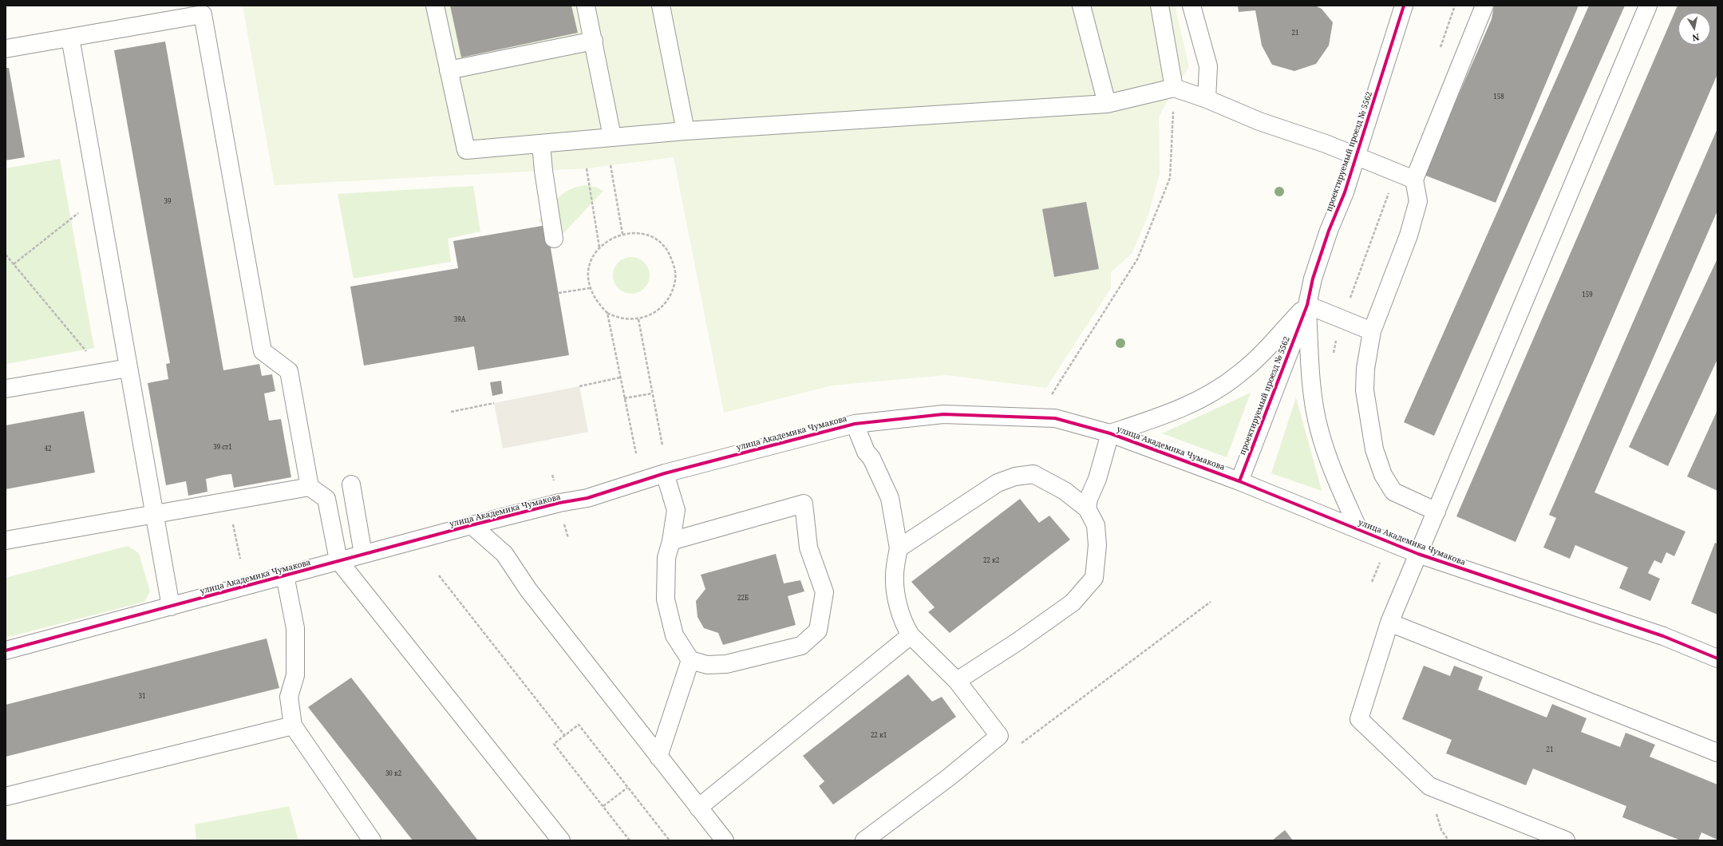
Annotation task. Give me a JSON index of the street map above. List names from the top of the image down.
{
  "streets": {
    "street": ["проектируемый проезд № 5562", "улица Академика Чумакова"]
  },
  "crossings": [
    ["проектируемый проезд № 5562", "улица Академика Чумакова"]
  ],
  "house_numbers": [
    "21",
    "158",
    "39",
    "159",
    "39А",
    "39 ст1",
    "42",
    "22 к2",
    "22Б",
    "31",
    "22 к1",
    "21",
    "30 к2"
  ],
  "north": "bottom"
}
